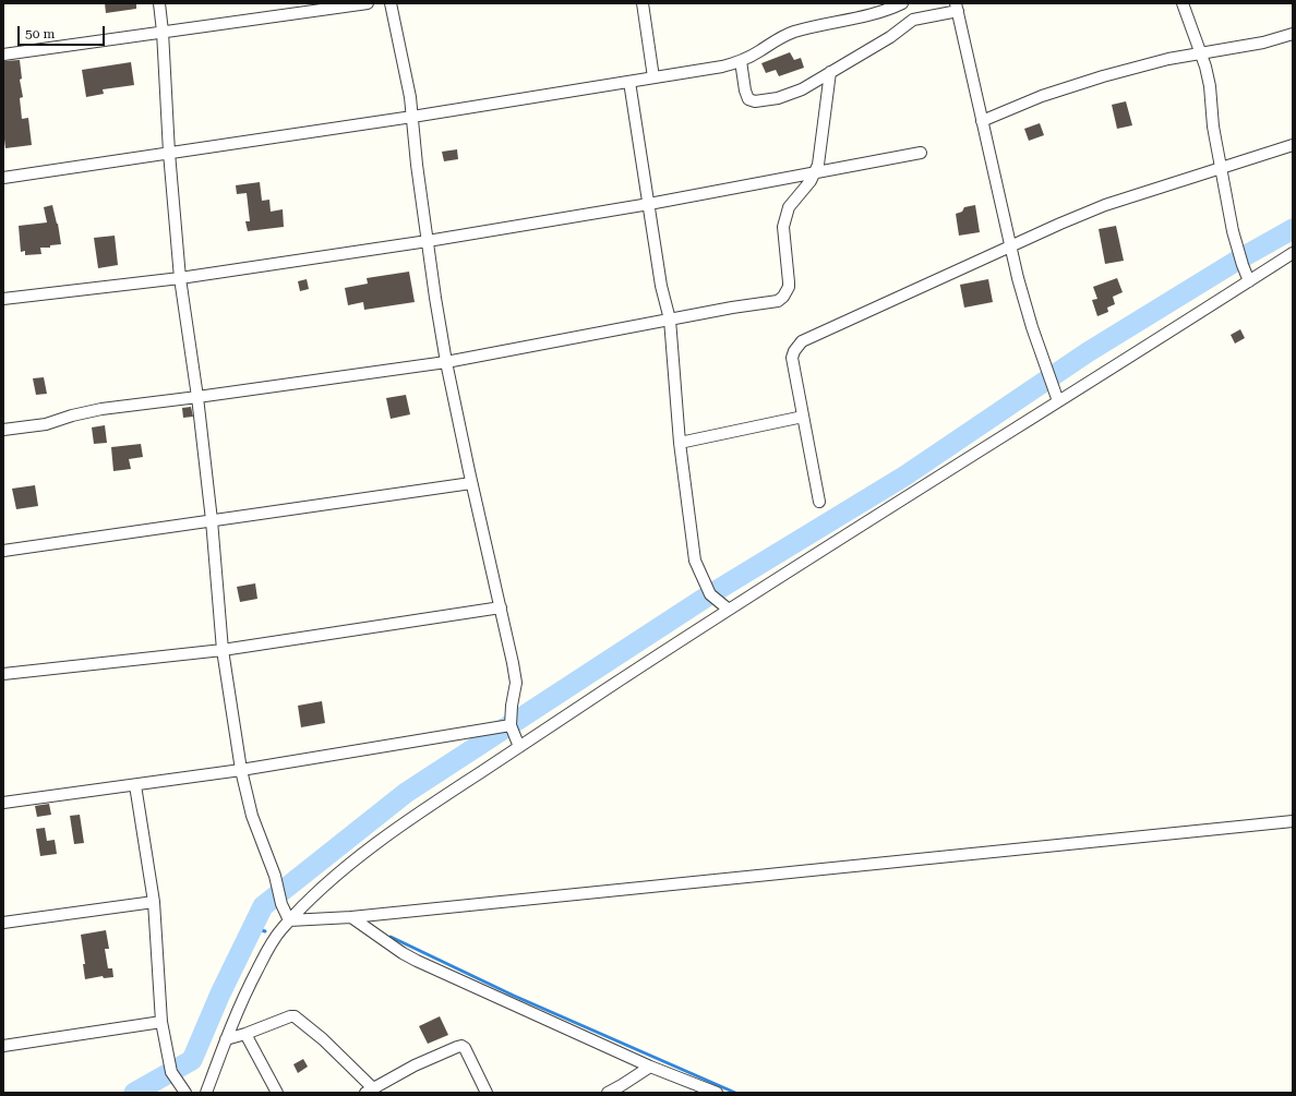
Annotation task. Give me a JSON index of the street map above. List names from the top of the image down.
{
  "scale_bar": "50 m"
}
